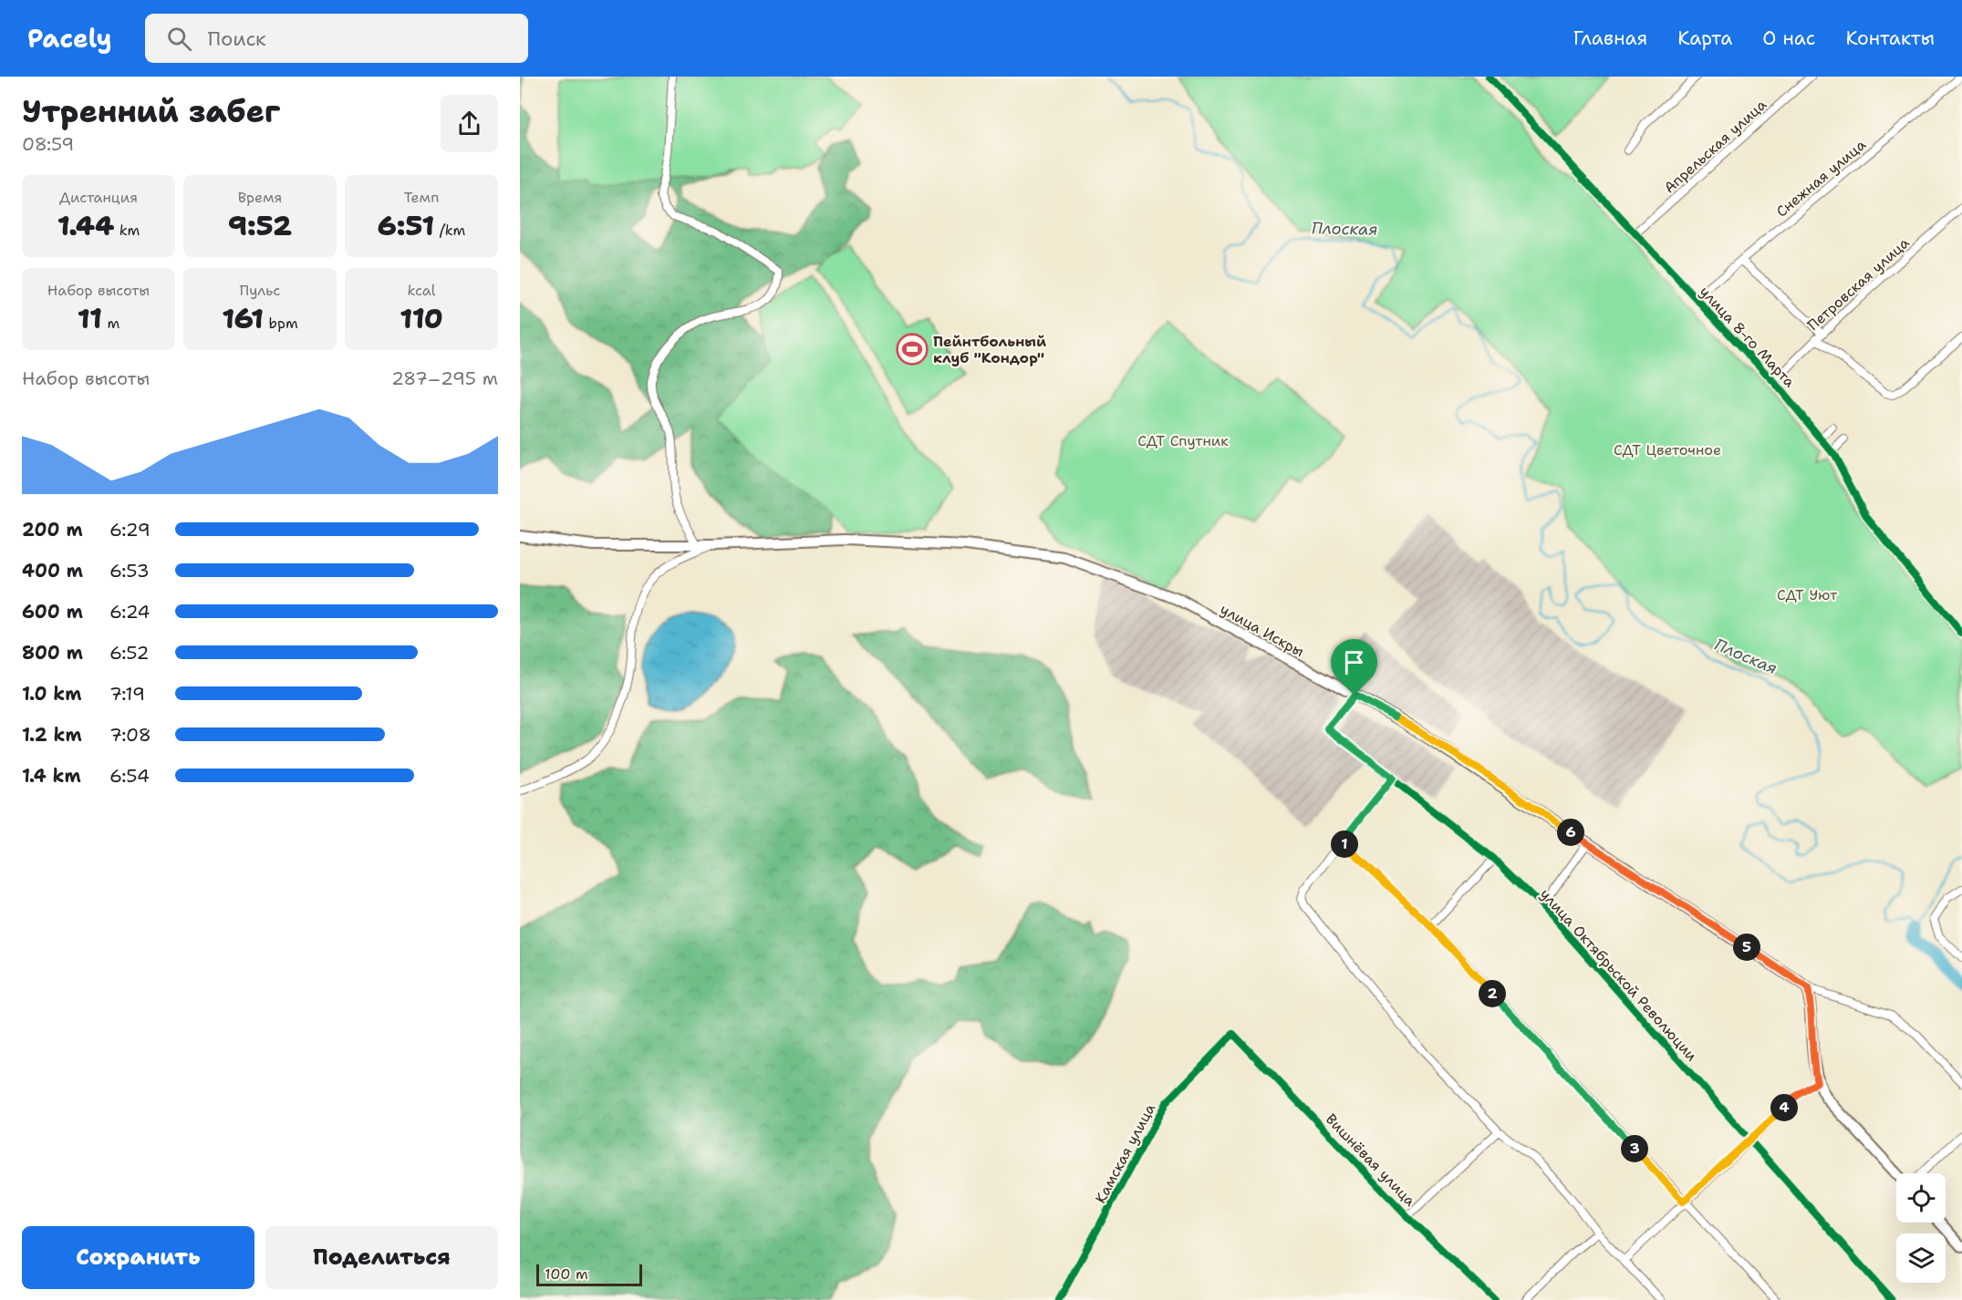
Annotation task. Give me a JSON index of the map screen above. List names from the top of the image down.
{
  "streets": {
    "main road": ["улица Искры"],
    "street": [
      "Апрельская улица",
      "Снежная улица",
      "Петровская улица",
      "улица 8-го Марта",
      "улица Октябрьской Революции",
      "Камская улица",
      "Вишнёвая улица"
    ]
  },
  "crossings": [
    ["Апрельская улица", "улица 8-го Марта"],
    ["Снежная улица", "улица 8-го Марта"],
    ["Петровская улица", "улица 8-го Марта"],
    ["улица Искры", "улица Октябрьской Революции"],
    ["Камская улица", "Вишнёвая улица"]
  ],
  "water": ["Плоская"],
  "parks": ["СДТ Спутник", "СДТ Цветочное", "СДТ Уют"],
  "places": {
    "sports": ["Пейнтбольный клуб \"Кондор\""]
  },
  "scale_bar": "100 m",
  "page": {
    "header": "Pacely",
    "search": "Поиск",
    "nav": [
      "Главная",
      "Карта",
      "О нас",
      "Контакты"
    ],
    "heading": ["Утренний забег", "08:59"],
    "stats": [
      ["Дистанция", "1.44 km"],
      ["Время", "9:52"],
      ["Темп", "6:51 /km"],
      ["Набор высоты", "11 m"],
      ["Пульс", "161 bpm"],
      ["kcal", "110"]
    ],
    "chart": ["Набор высоты", "287–295 m"],
    "list": [
      {
        "name": "200 m",
        "note": "6:29"
      },
      {
        "name": "400 m",
        "note": "6:53"
      },
      {
        "name": "600 m",
        "note": "6:24"
      },
      {
        "name": "800 m",
        "note": "6:52"
      },
      {
        "name": "1.0 km",
        "note": "7:19"
      },
      {
        "name": "1.2 km",
        "note": "7:08"
      },
      {
        "name": "1.4 km",
        "note": "6:54"
      }
    ],
    "pins": [
      "6",
      "1",
      "5",
      "2",
      "4",
      "3"
    ],
    "buttons": ["Сохранить", "Поделиться"],
    "scale": "100 m"
  }
}
